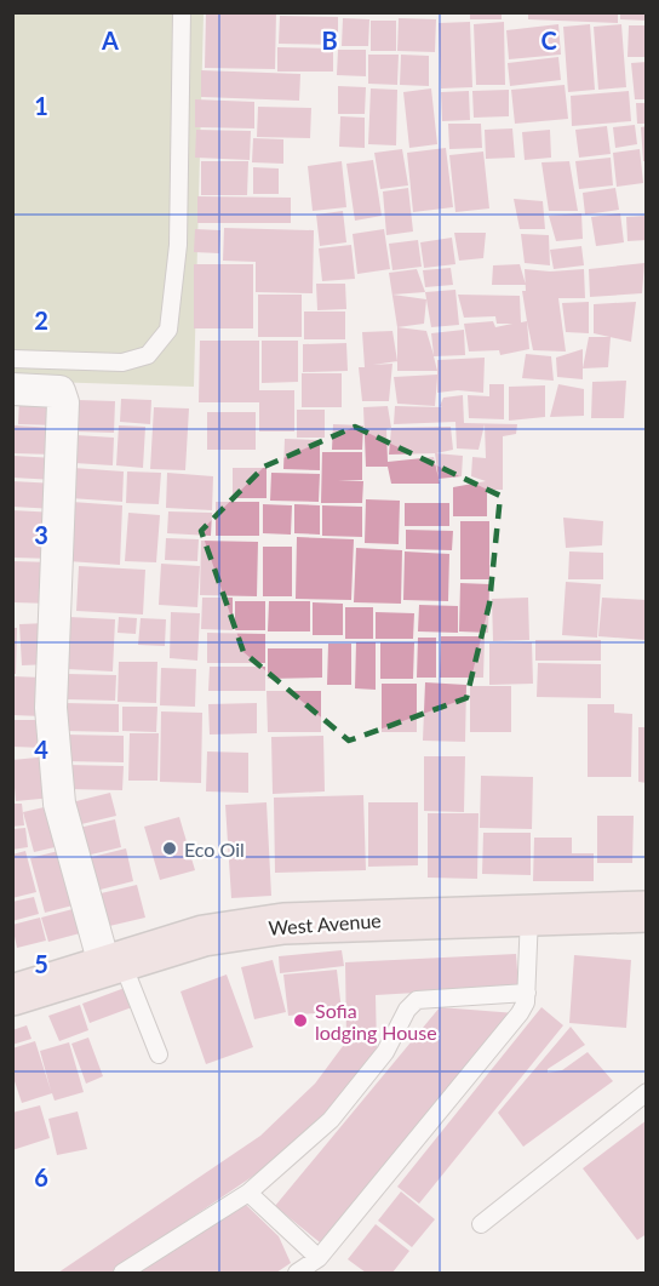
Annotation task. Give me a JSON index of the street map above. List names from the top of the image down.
{
  "streets": {
    "main road": ["West Avenue"]
  },
  "places": ["Eco Oil", "Sofia lodging House"],
  "grid": {
    "columns": ["A", "B", "C"],
    "rows": [
      "1",
      "2",
      "3",
      "4",
      "5",
      "6"
    ]
  }
}
